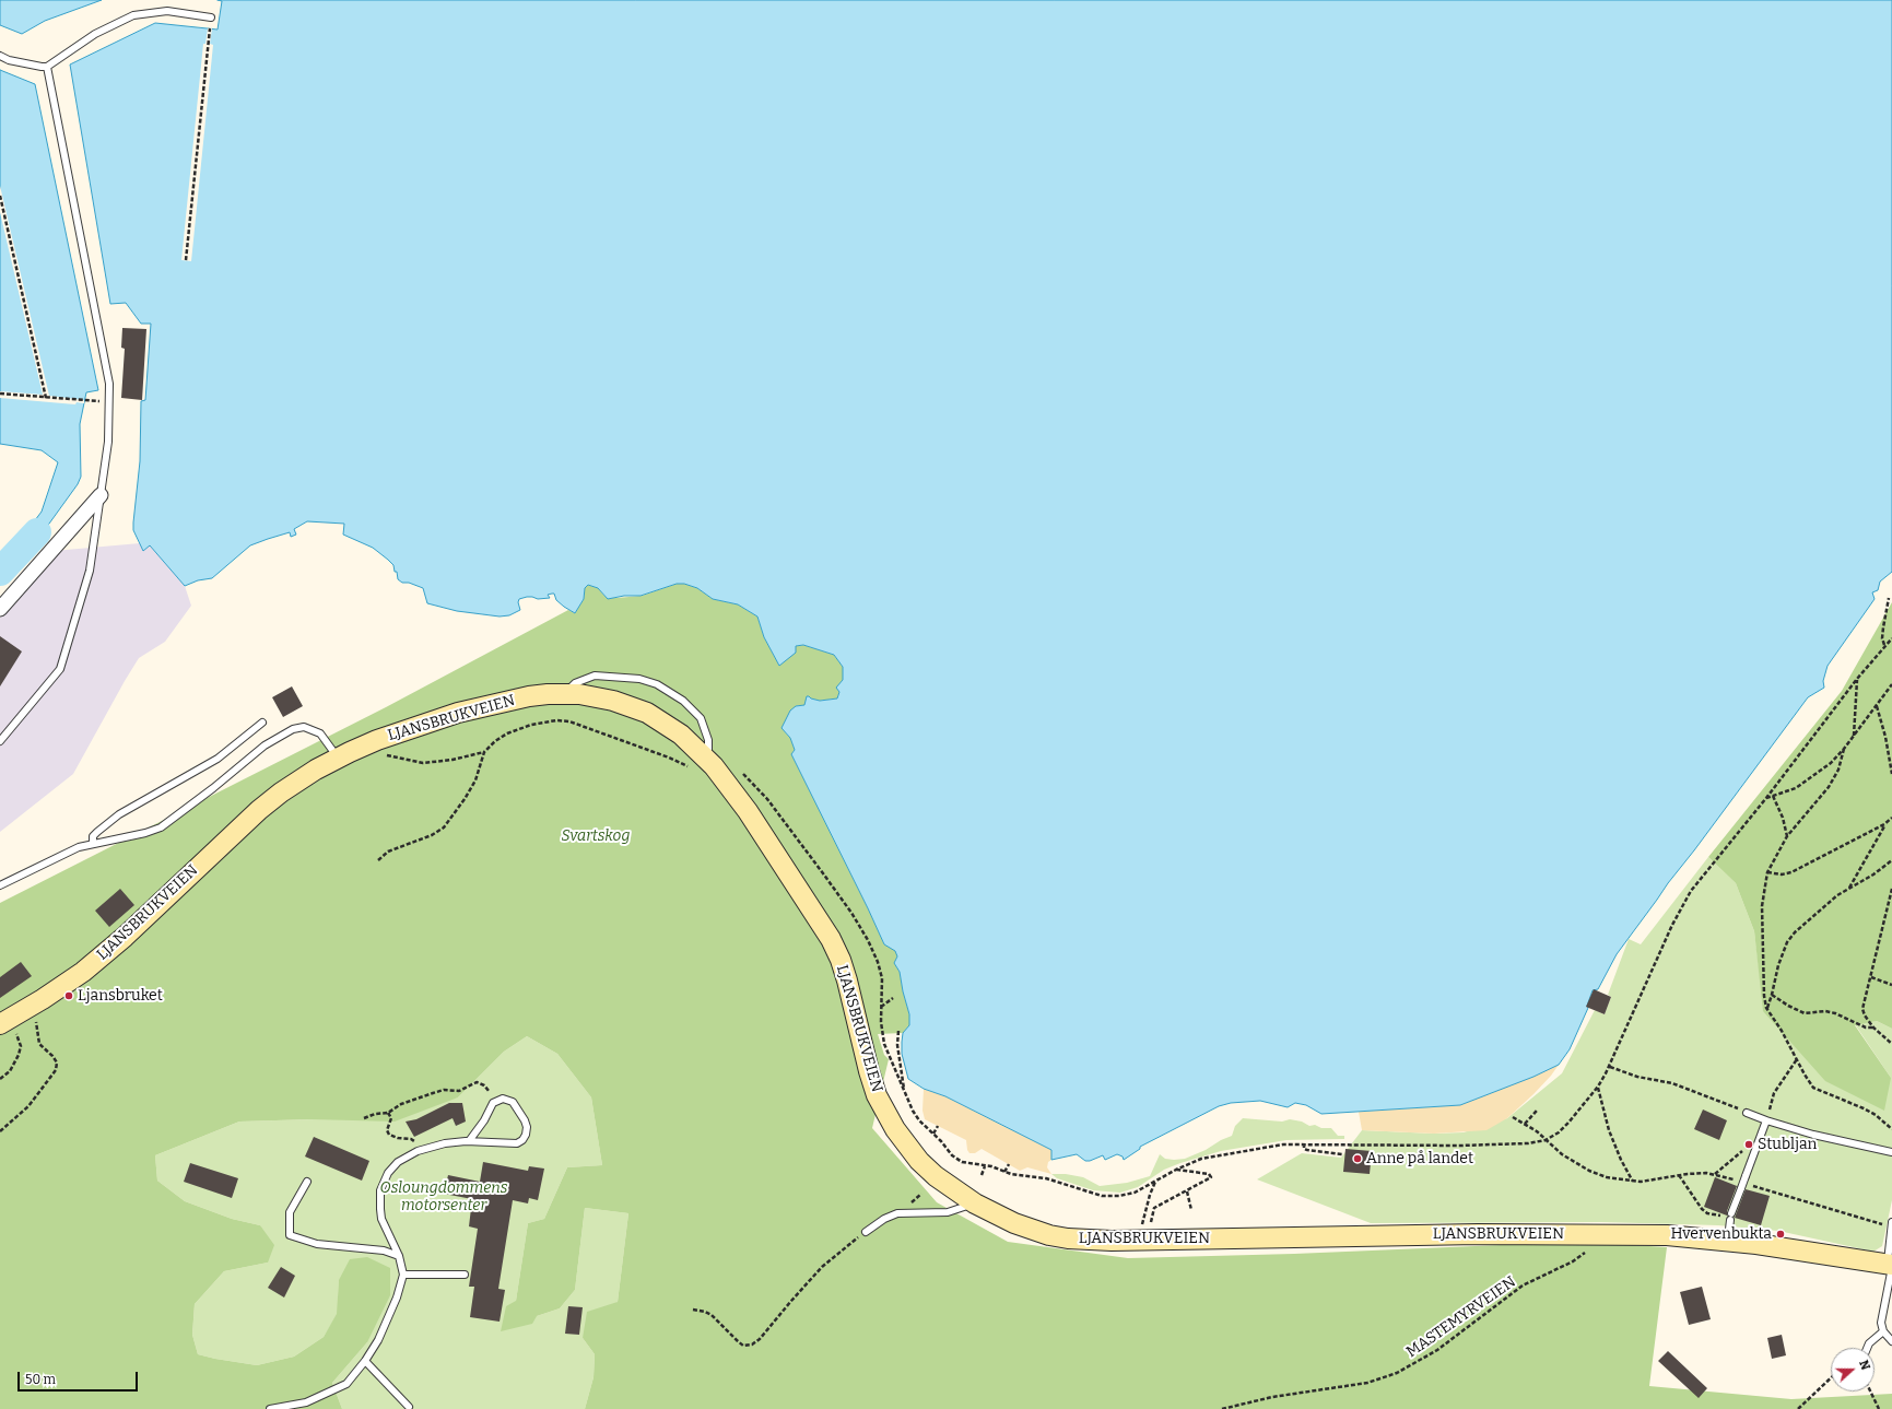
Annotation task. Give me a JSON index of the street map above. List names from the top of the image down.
{
  "streets": {
    "main road": ["LJANSBRUKVEIEN"],
    "path": ["MASTEMYRVEIEN"]
  },
  "crossings": [
    ["LJANSBRUKVEIEN", "MASTEMYRVEIEN"]
  ],
  "parks": ["Svartskog", "Osloungdommens motorsenter"],
  "places": [
    "Ljansbruket",
    "Stubljan",
    "Anne på landet",
    "Hvervenbukta"
  ],
  "scale_bar": "50 m",
  "north": "right"
}
